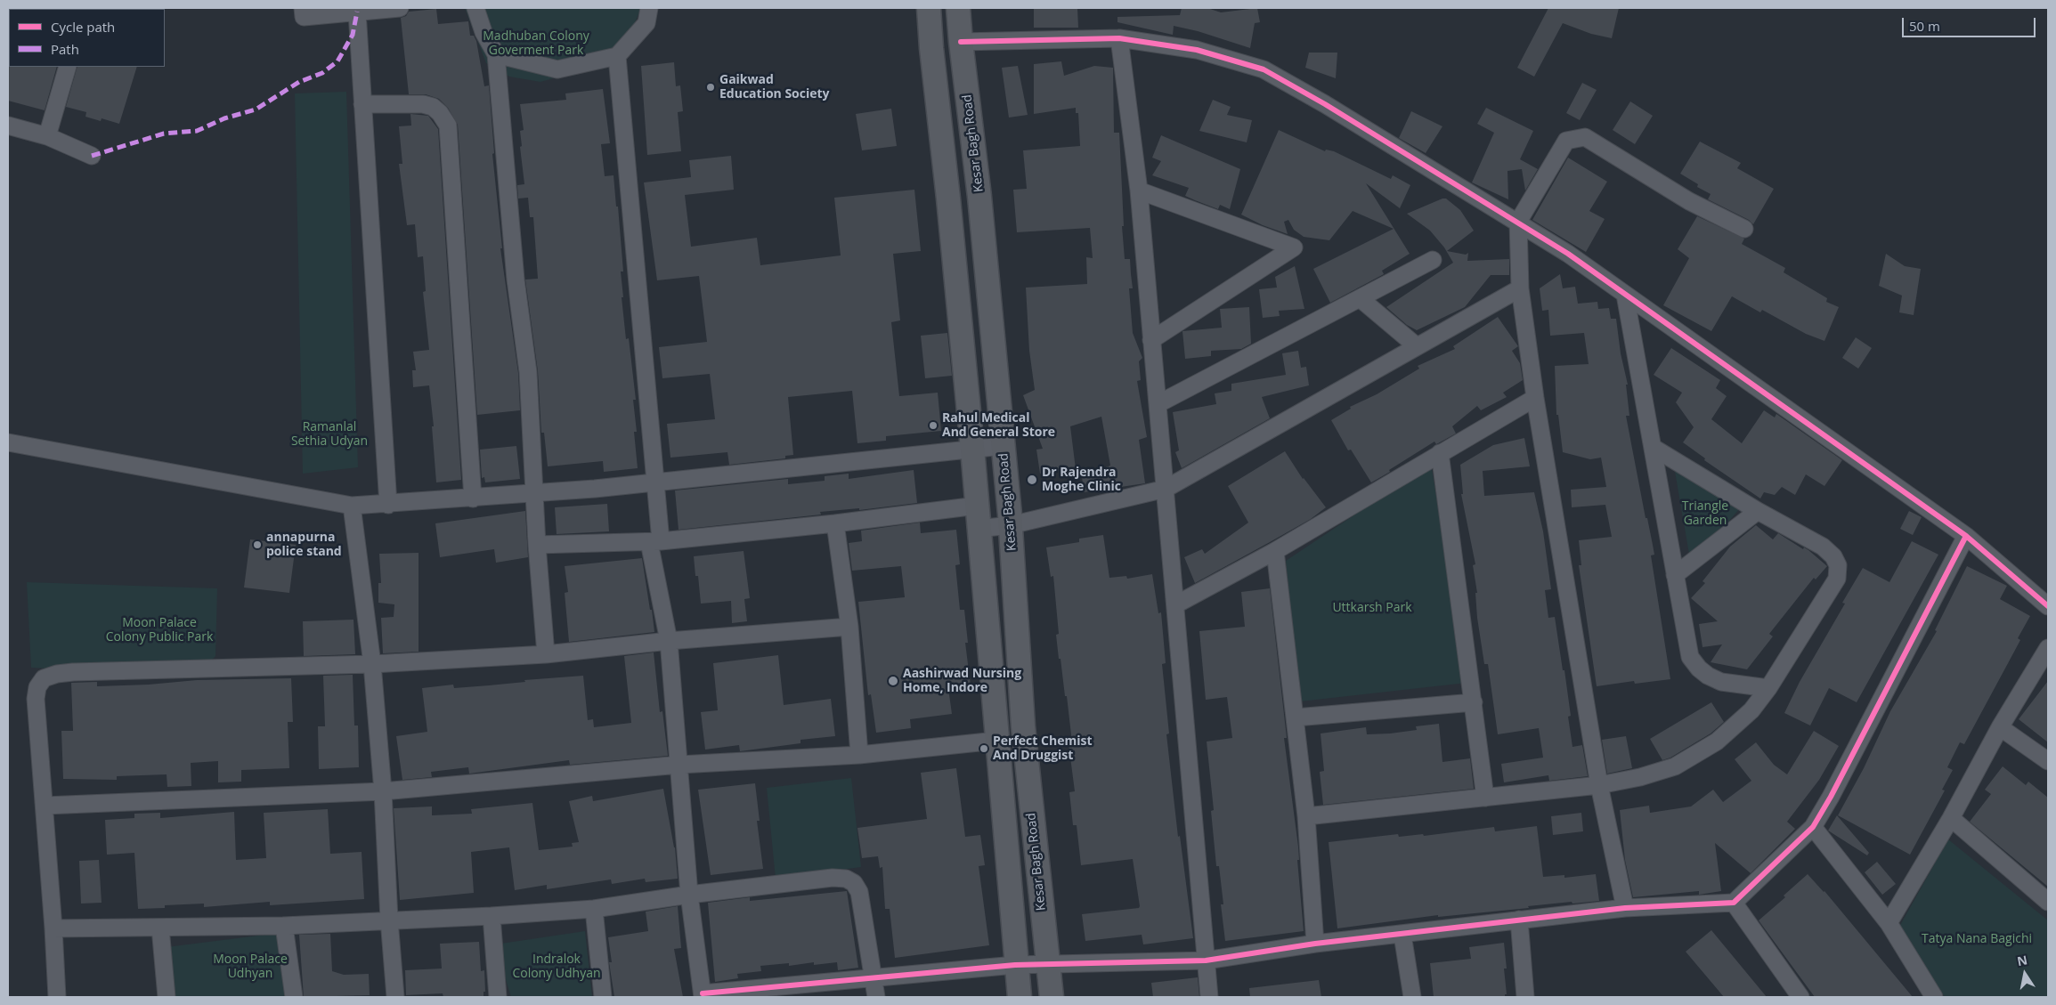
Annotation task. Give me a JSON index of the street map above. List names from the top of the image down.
{
  "streets": {
    "main road": ["Kesar Bagh Road"]
  },
  "parks": [
    "Madhuban Colony Goverment Park",
    "Ramanlal Sethia Udyan",
    "Triangle Garden",
    "Uttkarsh Park",
    "Moon Palace Colony Public Park",
    "Tatya Nana Bagichi",
    "Moon Palace Udhyan",
    "Indralok Colony Udhyan"
  ],
  "places": [
    "Gaikwad Education Society",
    "Rahul Medical And General Store",
    "Dr Rajendra Moghe Clinic",
    "annapurna police stand",
    "Aashirwad Nursing Home, Indore",
    "Perfect Chemist And Druggist"
  ],
  "legend": ["Cycle path", "Path"],
  "scale_bar": "50 m",
  "north": "top"
}
